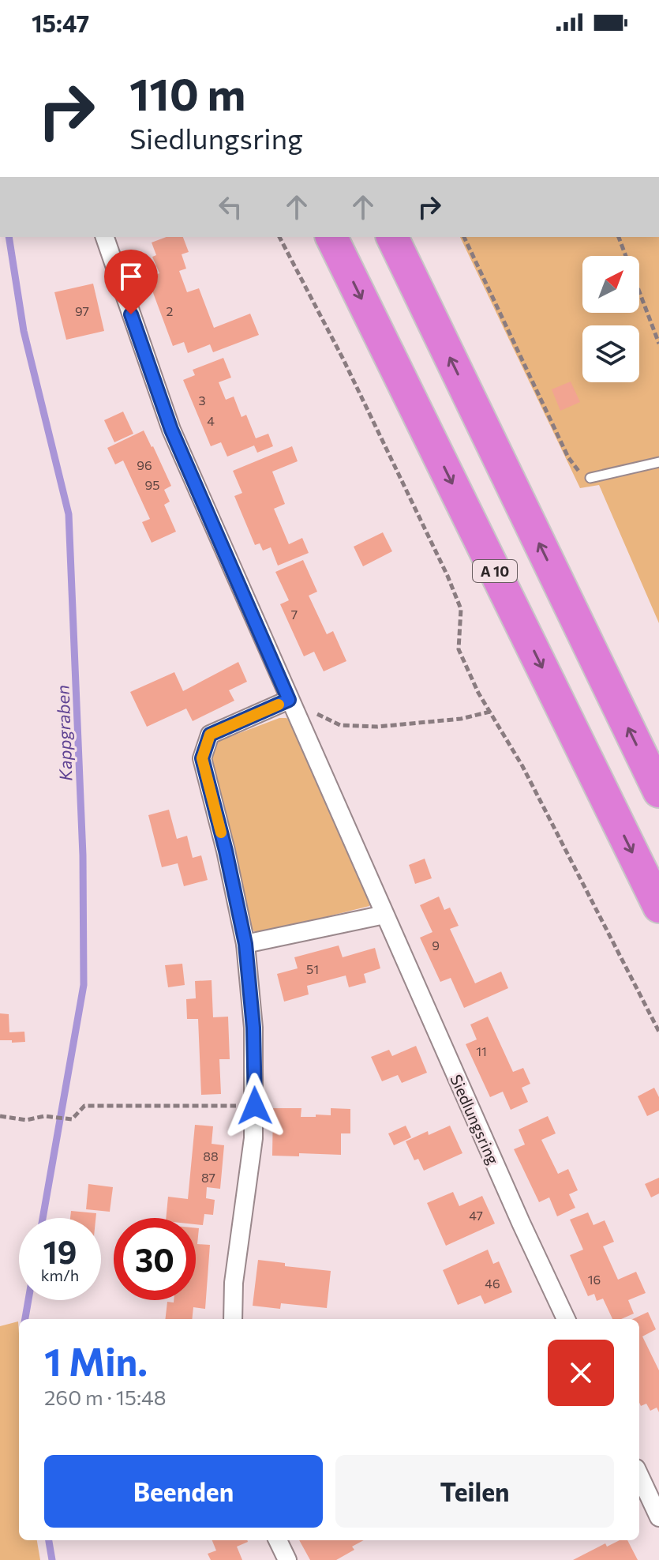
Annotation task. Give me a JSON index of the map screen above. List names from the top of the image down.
{
  "streets": {
    "highway": ["A 10"],
    "street": ["Siedlungsring"]
  },
  "water": ["Kappgraben"],
  "house_numbers": [
    "97",
    "2",
    "3",
    "4",
    "96",
    "95",
    "7",
    "9",
    "51",
    "11",
    "88",
    "87",
    "47",
    "16",
    "46"
  ],
  "north": "top right",
  "page": {
    "status": "15:47",
    "turn": ["110 m", "Siedlungsring"],
    "speed": "19 km/h",
    "limit": "30",
    "heading": ["1 Min.", "260 m · 15:48"],
    "buttons": ["Beenden", "Teilen"]
  }
}
